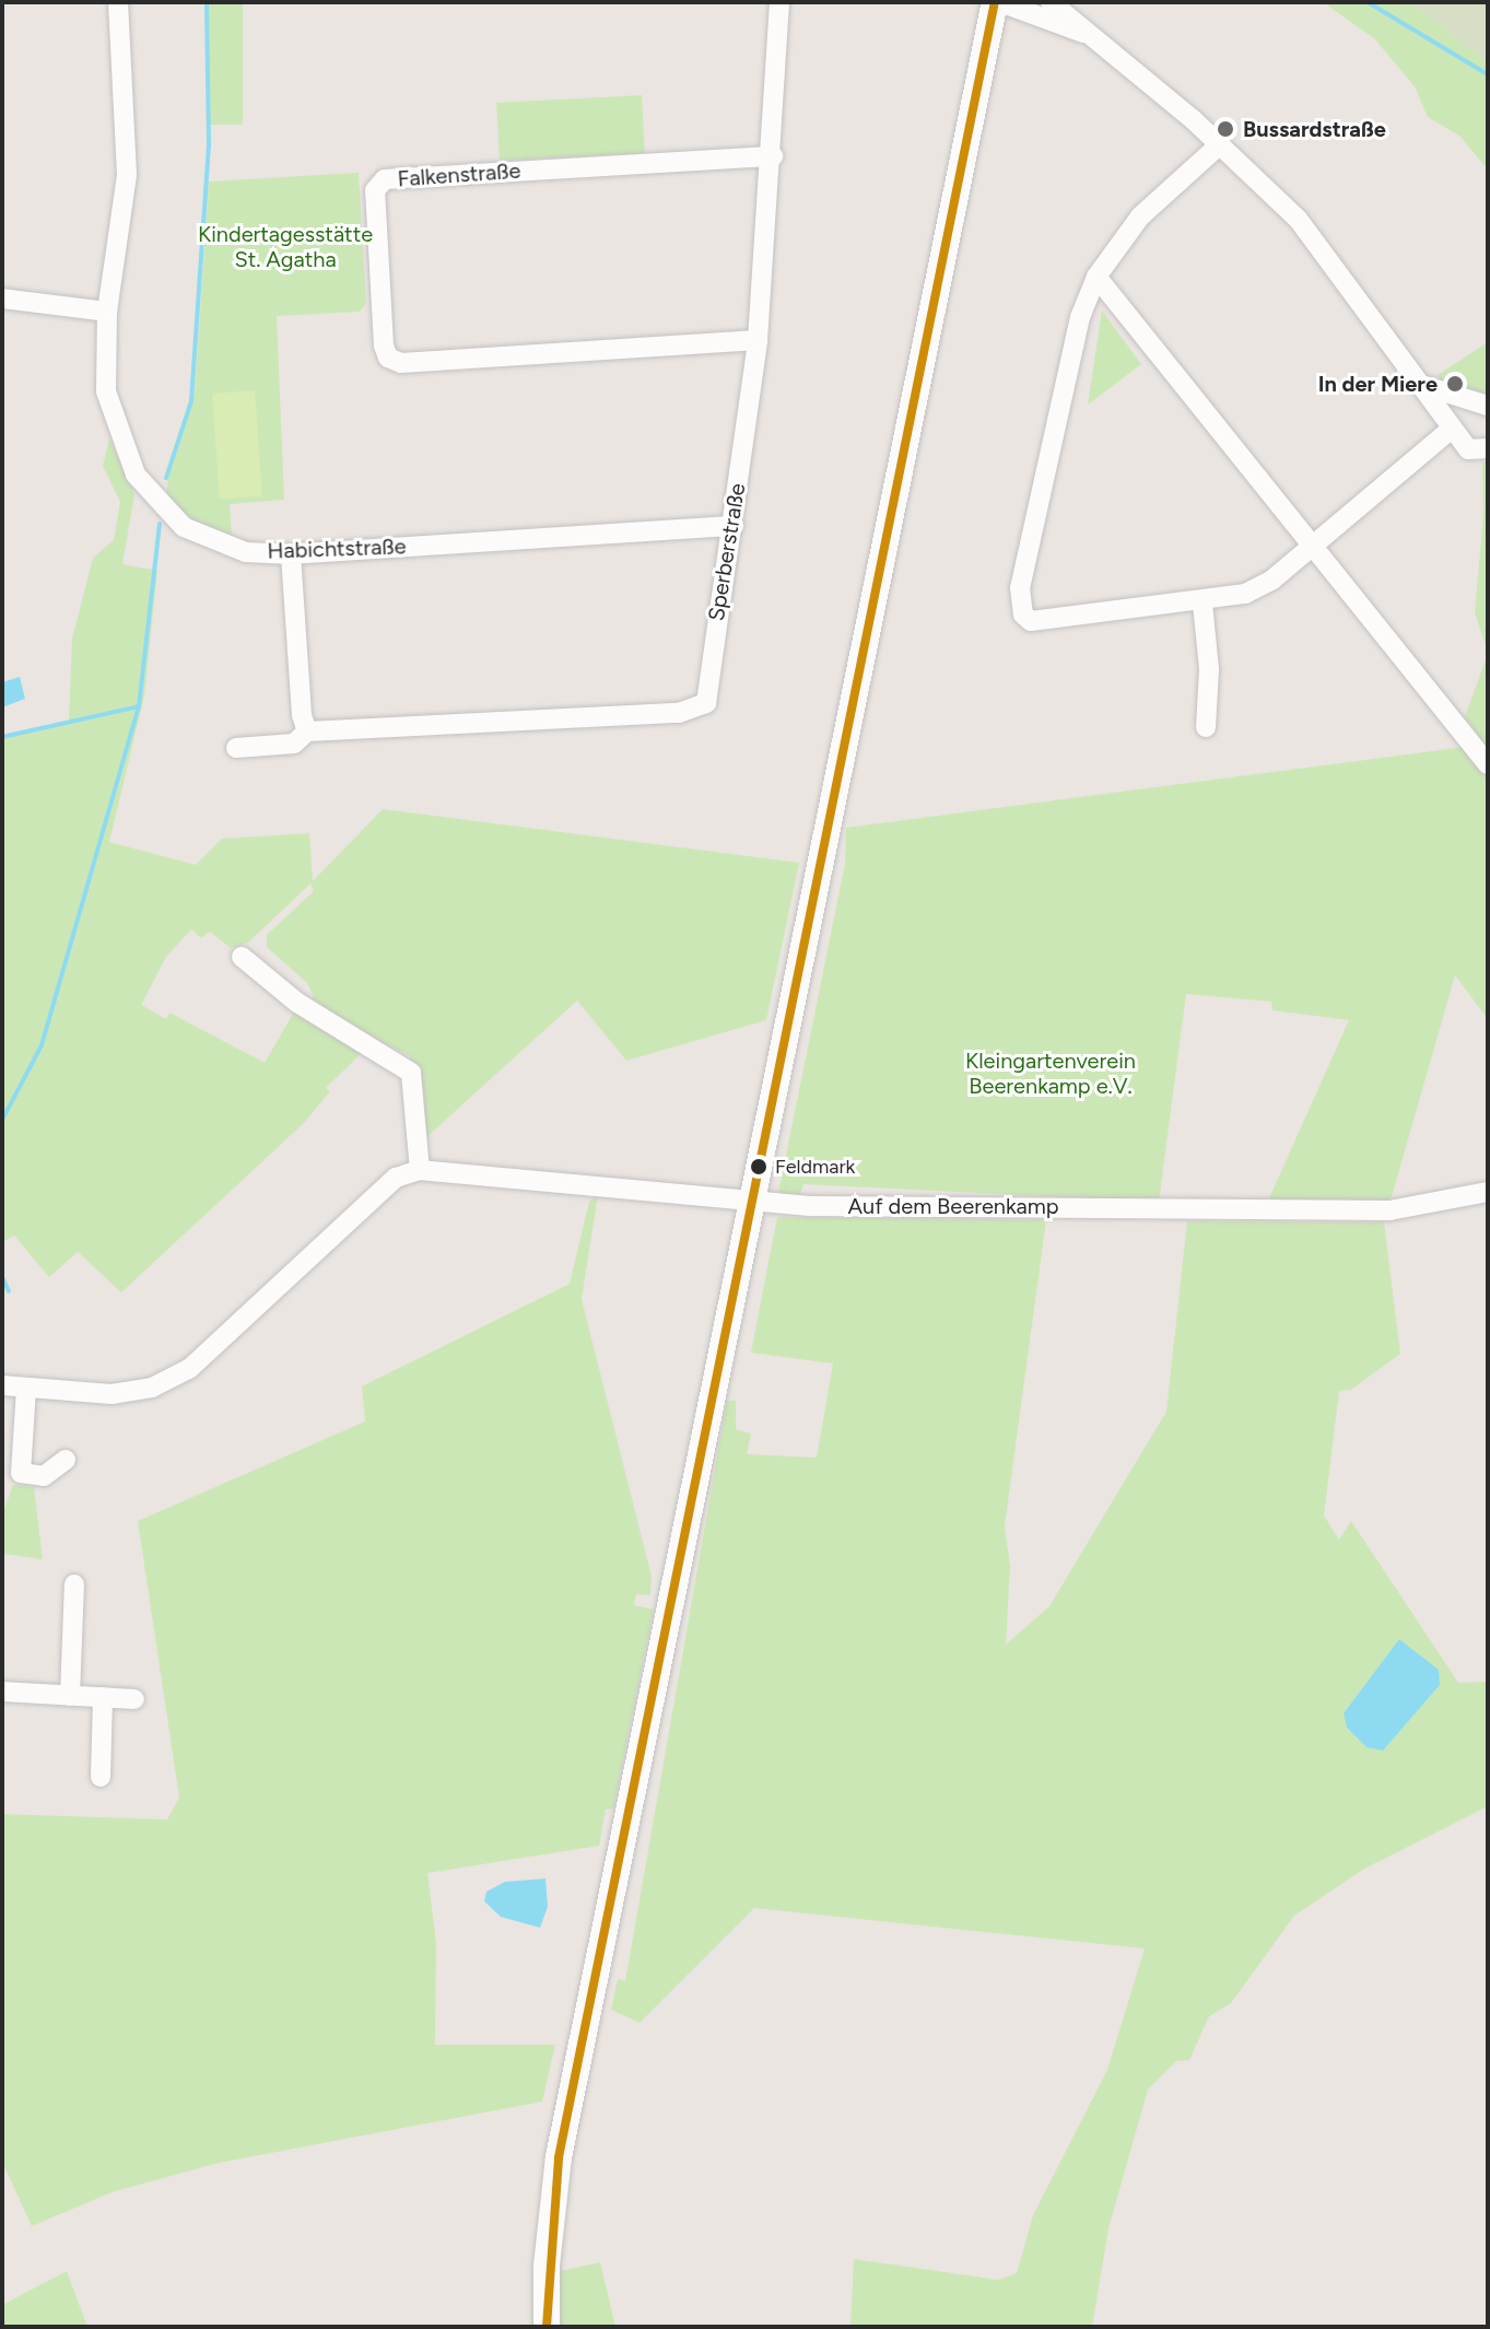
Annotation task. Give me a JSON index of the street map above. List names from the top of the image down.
{
  "streets": {
    "street": [
      "Falkenstraße",
      "Habichtstraße",
      "Sperberstraße",
      "Auf dem Beerenkamp"
    ]
  },
  "crossings": [
    ["Falkenstraße", "Sperberstraße"],
    ["Habichtstraße", "Sperberstraße"]
  ],
  "parks": ["Kindertagesstätte St. Agatha", "Kleingartenverein Beerenkamp e.V."],
  "places": ["Bussardstraße", "In der Miere", "Feldmark"]
}
